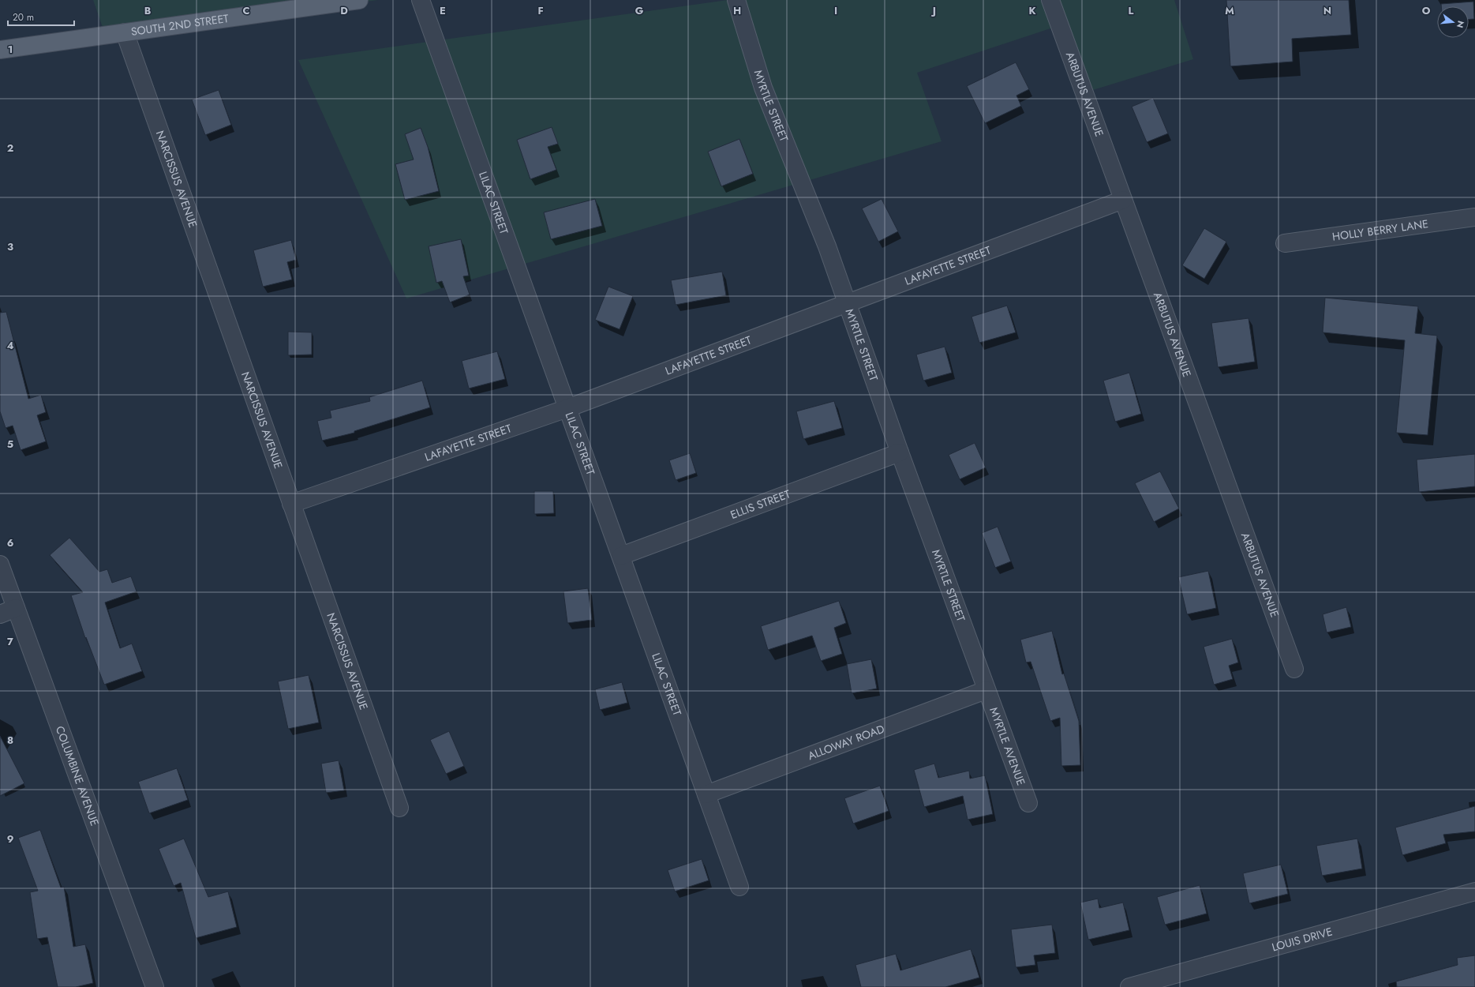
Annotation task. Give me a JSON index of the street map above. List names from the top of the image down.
{
  "streets": {
    "main road": ["SOUTH 2ND STREET"],
    "street": [
      "ARBUTUS AVENUE",
      "MYRTLE STREET",
      "NARCISSUS AVENUE",
      "LILAC STREET",
      "HOLLY BERRY LANE",
      "LAFAYETTE STREET",
      "ELLIS STREET",
      "ALLOWAY ROAD",
      "MYRTLE AVENUE",
      "COLUMBINE AVENUE",
      "LOUIS DRIVE"
    ]
  },
  "crossings": [
    ["SOUTH 2ND STREET", "NARCISSUS AVENUE"],
    ["ARBUTUS AVENUE", "LAFAYETTE STREET"],
    ["MYRTLE STREET", "LAFAYETTE STREET"],
    ["MYRTLE STREET", "ELLIS STREET"],
    ["MYRTLE STREET", "ALLOWAY ROAD"],
    ["MYRTLE STREET", "MYRTLE AVENUE"],
    ["NARCISSUS AVENUE", "LAFAYETTE STREET"],
    ["LILAC STREET", "LAFAYETTE STREET"],
    ["LILAC STREET", "ELLIS STREET"],
    ["LILAC STREET", "ALLOWAY ROAD"],
    ["ALLOWAY ROAD", "MYRTLE AVENUE"]
  ],
  "scale_bar": "20 m",
  "north": "right",
  "grid": {
    "columns": [
      "B",
      "C",
      "D",
      "E",
      "F",
      "G",
      "H",
      "I",
      "J",
      "K",
      "L",
      "M",
      "N",
      "O"
    ],
    "rows": [
      "1",
      "2",
      "3",
      "4",
      "5",
      "6",
      "7",
      "8",
      "9"
    ]
  }
}
